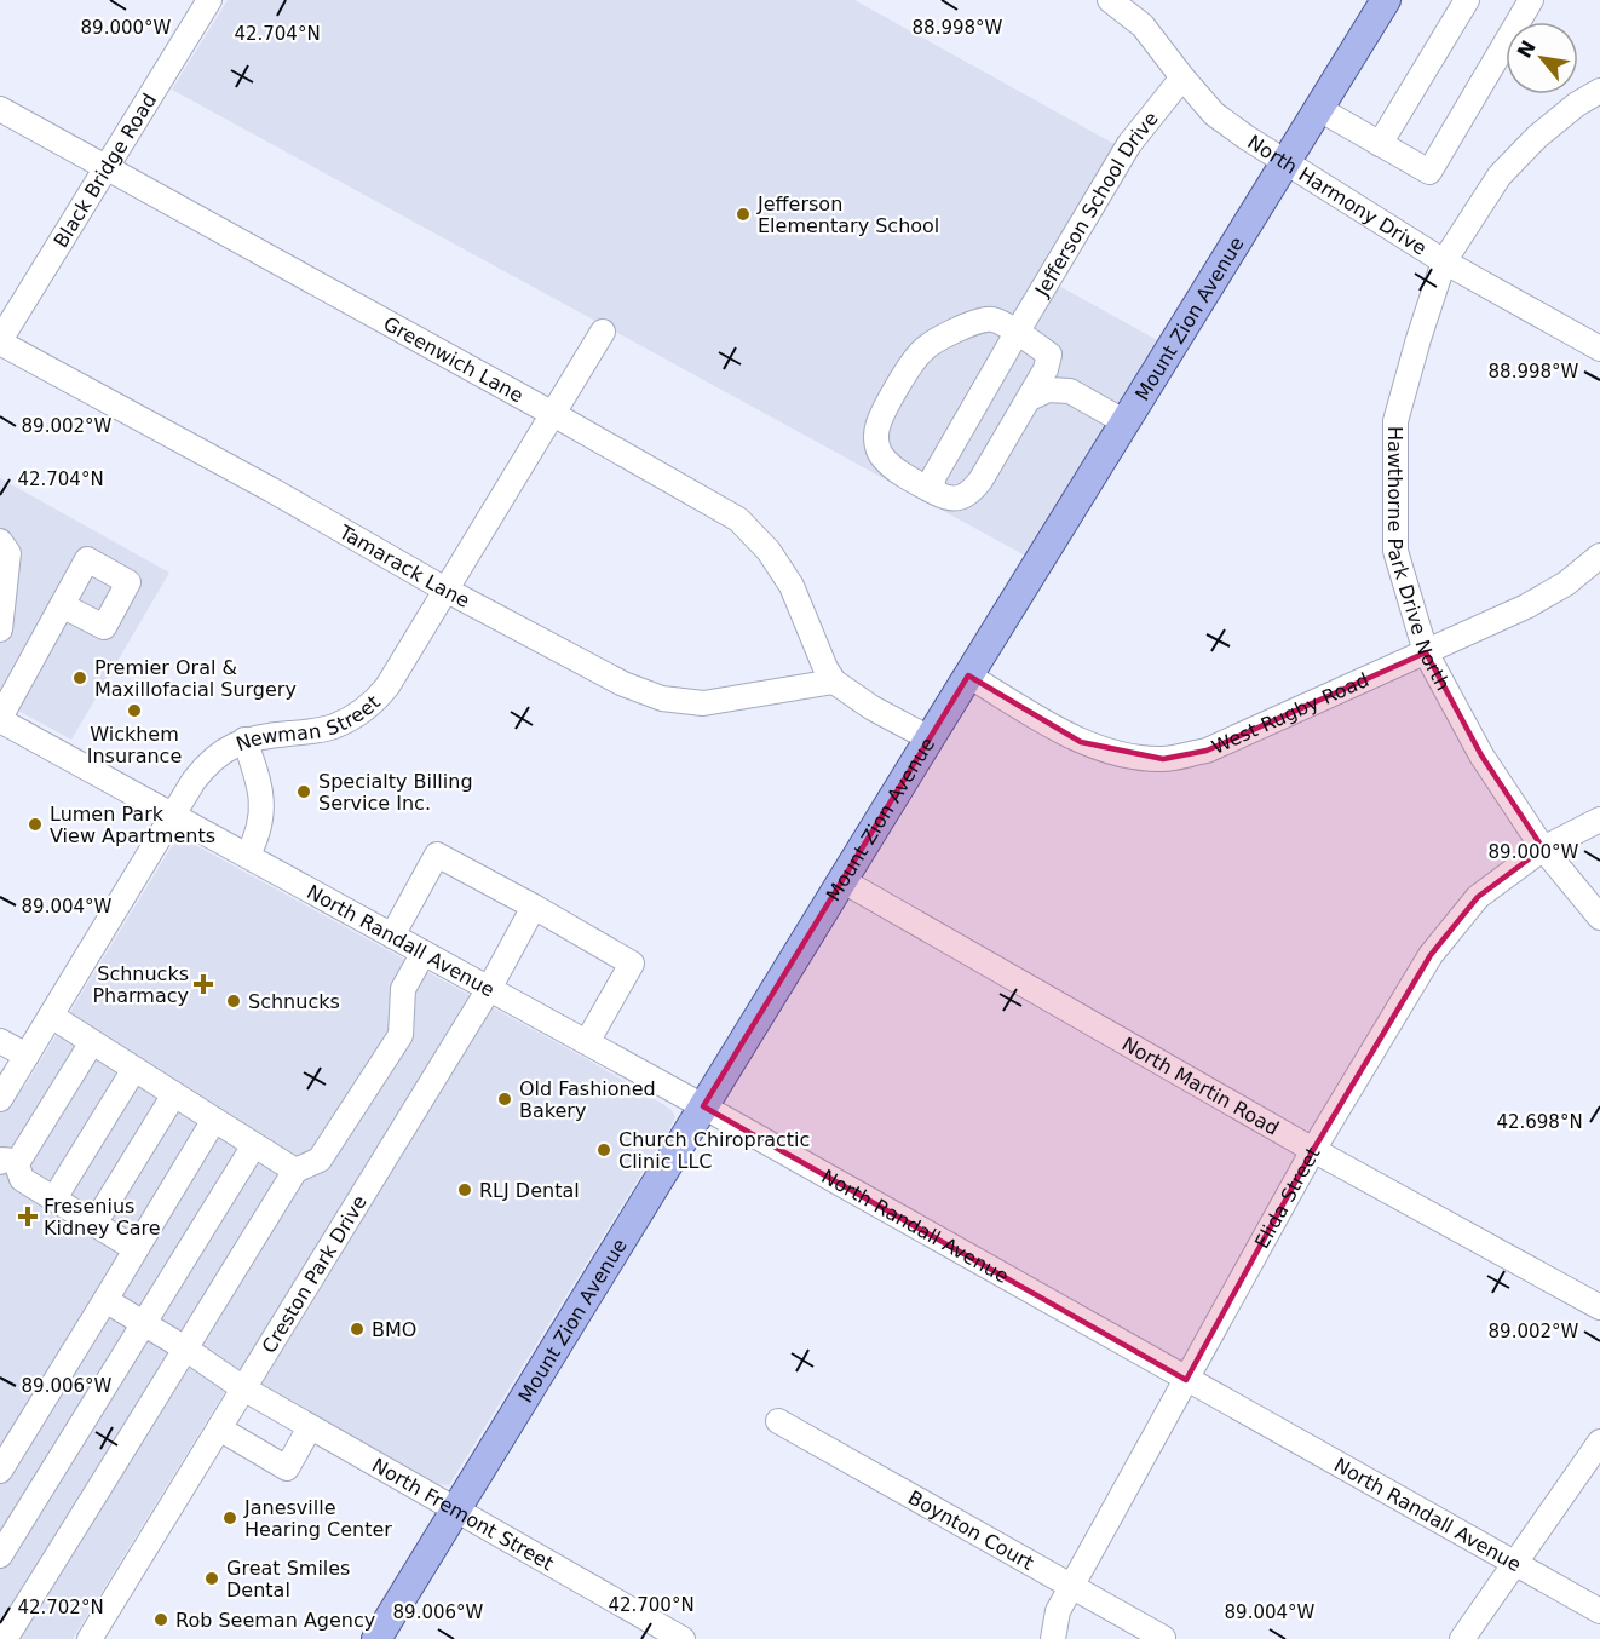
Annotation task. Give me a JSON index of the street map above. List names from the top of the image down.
{
  "streets": {
    "main road": ["Mount Zion Avenue"],
    "street": [
      "Black Bridge Road",
      "North Harmony Drive",
      "Jefferson School Drive",
      "Greenwich Lane",
      "Hawthorne Park Drive North",
      "Tamarack Lane",
      "West Rugby Road",
      "Newman Street",
      "North Randall Avenue",
      "North Martin Road",
      "Elida Street",
      "Creston Park Drive",
      "North Fremont Street",
      "Boynton Court"
    ]
  },
  "crossings": [
    ["Black Bridge Road", "Greenwich Lane"],
    ["Black Bridge Road", "Tamarack Lane"],
    ["North Harmony Drive", "Jefferson School Drive"],
    ["North Harmony Drive", "Mount Zion Avenue"],
    ["North Harmony Drive", "Hawthorne Park Drive North"],
    ["Mount Zion Avenue", "West Rugby Road"],
    ["Mount Zion Avenue", "North Randall Avenue"],
    ["Mount Zion Avenue", "North Martin Road"],
    ["Mount Zion Avenue", "North Fremont Street"],
    ["Greenwich Lane", "Tamarack Lane"],
    ["Greenwich Lane", "Newman Street"],
    ["Hawthorne Park Drive North", "West Rugby Road"],
    ["Hawthorne Park Drive North", "Elida Street"],
    ["Tamarack Lane", "Newman Street"],
    ["Newman Street", "North Randall Avenue"],
    ["North Randall Avenue", "Elida Street"],
    ["North Randall Avenue", "Creston Park Drive"],
    ["North Martin Road", "Elida Street"],
    ["Elida Street", "Boynton Court"],
    ["Creston Park Drive", "North Fremont Street"]
  ],
  "places": {
    "other": [
      "Jefferson Elementary School",
      "Premier Oral & Maxillofacial Surgery",
      "Wickhem Insurance",
      "Specialty Billing Service Inc.",
      "Lumen Park View Apartments",
      "Schnucks",
      "Old Fashioned Bakery",
      "Church Chiropractic Clinic LLC",
      "RLJ Dental",
      "BMO",
      "Janesville Hearing Center",
      "Great Smiles Dental",
      "Rob Seeman Agency"
    ],
    "health": ["Schnucks Pharmacy", "Fresenius Kidney Care"]
  },
  "north": "top left",
  "coordinates": [
    "89.000°W",
    "88.998°W",
    "42.704°N",
    "89.002°W",
    "89.004°W",
    "42.698°N",
    "89.006°W",
    "42.700°N",
    "42.702°N"
  ]
}
